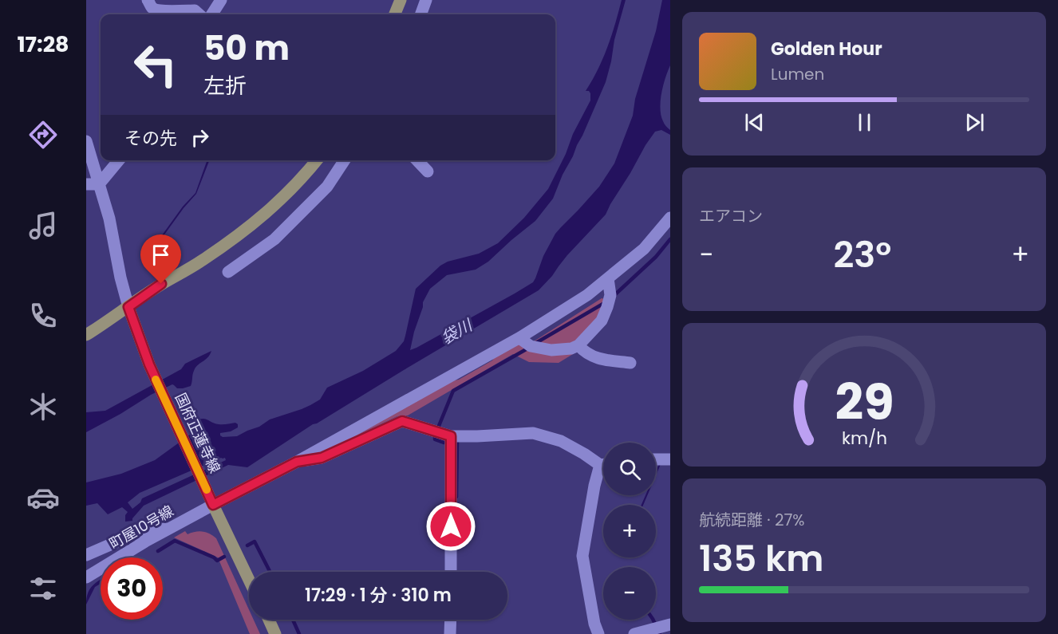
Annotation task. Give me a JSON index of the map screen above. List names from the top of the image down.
{
  "streets": {
    "main road": ["国府正蓮寺線"],
    "street": ["町屋10号線"]
  },
  "crossings": [
    ["国府正蓮寺線", "町屋10号線"]
  ],
  "water": ["袋川"],
  "page": {
    "tabs": "17:28",
    "turn": ["50 m", "左折"],
    "song": ["Golden Hour", "Lumen"],
    "then": "その先",
    "tile": [
      "エアコン",
      ["航続距離 · 27%", "135 km"]
    ],
    "heat": ["−", "23°", "+"],
    "map_buttons": ["+", "−"],
    "limit": "30",
    "trip": "17:29 · 1 分 · 310 m",
    "gauge": ["29", "km/h"]
  }
}
